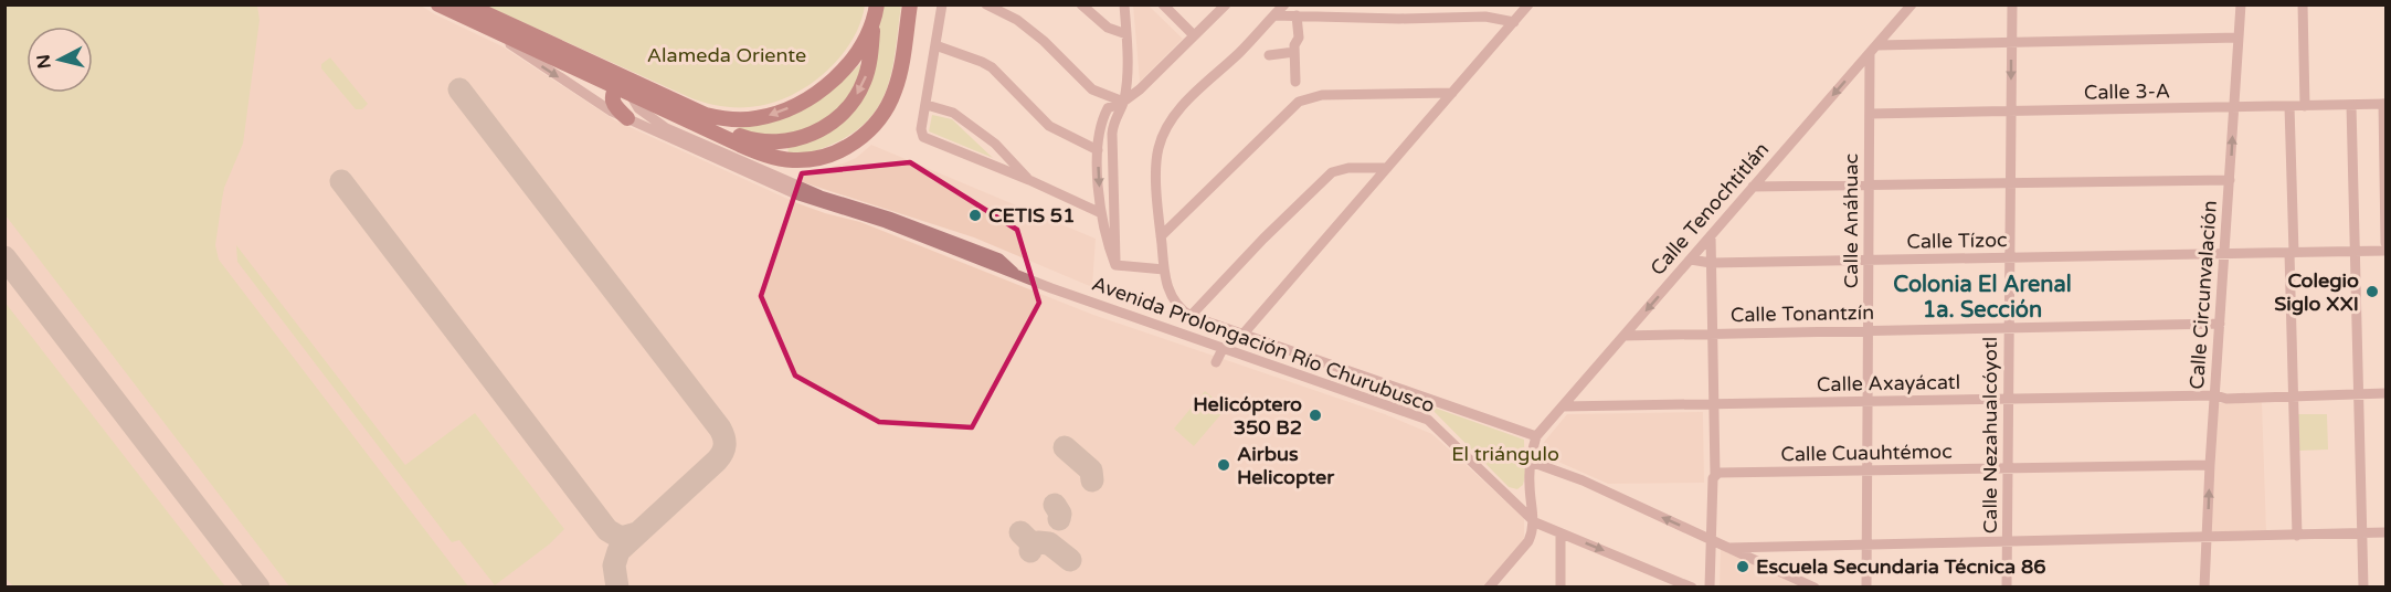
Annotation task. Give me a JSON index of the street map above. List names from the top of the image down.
{
  "streets": {
    "street": [
      "Calle 3-A",
      "Calle Tenochtitlán",
      "Calle Anáhuac",
      "Calle Tízoc",
      "Calle Circunvalación",
      "Calle Tonantzín",
      "Avenida Prolongación Río Churubusco",
      "Calle Axayácatl",
      "Calle Nezahualcóyotl",
      "Calle Cuauhtémoc"
    ]
  },
  "crossings": [
    ["Calle 3-A", "Calle Anáhuac"],
    ["Calle 3-A", "Calle Circunvalación"],
    ["Calle 3-A", "Calle Nezahualcóyotl"],
    ["Calle Tenochtitlán", "Calle Anáhuac"],
    ["Calle Tenochtitlán", "Calle Tízoc"],
    ["Calle Tenochtitlán", "Calle Tonantzín"],
    ["Calle Tenochtitlán", "Calle Axayácatl"],
    ["Calle Anáhuac", "Calle Tízoc"],
    ["Calle Anáhuac", "Calle Tonantzín"],
    ["Calle Anáhuac", "Calle Axayácatl"],
    ["Calle Anáhuac", "Calle Cuauhtémoc"],
    ["Calle Tízoc", "Calle Circunvalación"],
    ["Calle Tízoc", "Calle Nezahualcóyotl"],
    ["Calle Circunvalación", "Calle Tonantzín"],
    ["Calle Circunvalación", "Calle Axayácatl"],
    ["Calle Circunvalación", "Calle Cuauhtémoc"],
    ["Calle Tonantzín", "Calle Nezahualcóyotl"],
    ["Calle Axayácatl", "Calle Nezahualcóyotl"],
    ["Calle Nezahualcóyotl", "Calle Cuauhtémoc"]
  ],
  "one_way": ["Calle Tenochtitlán"],
  "districts": ["Colonia El Arenal 1a. Sección"],
  "parks": ["Alameda Oriente", "El triángulo"],
  "places": [
    "CETIS 51",
    "Colegio Siglo XXI",
    "Helicóptero 350 B2",
    "Airbus Helicopter",
    "Escuela Secundaria Técnica 86"
  ],
  "north": "left"
}
